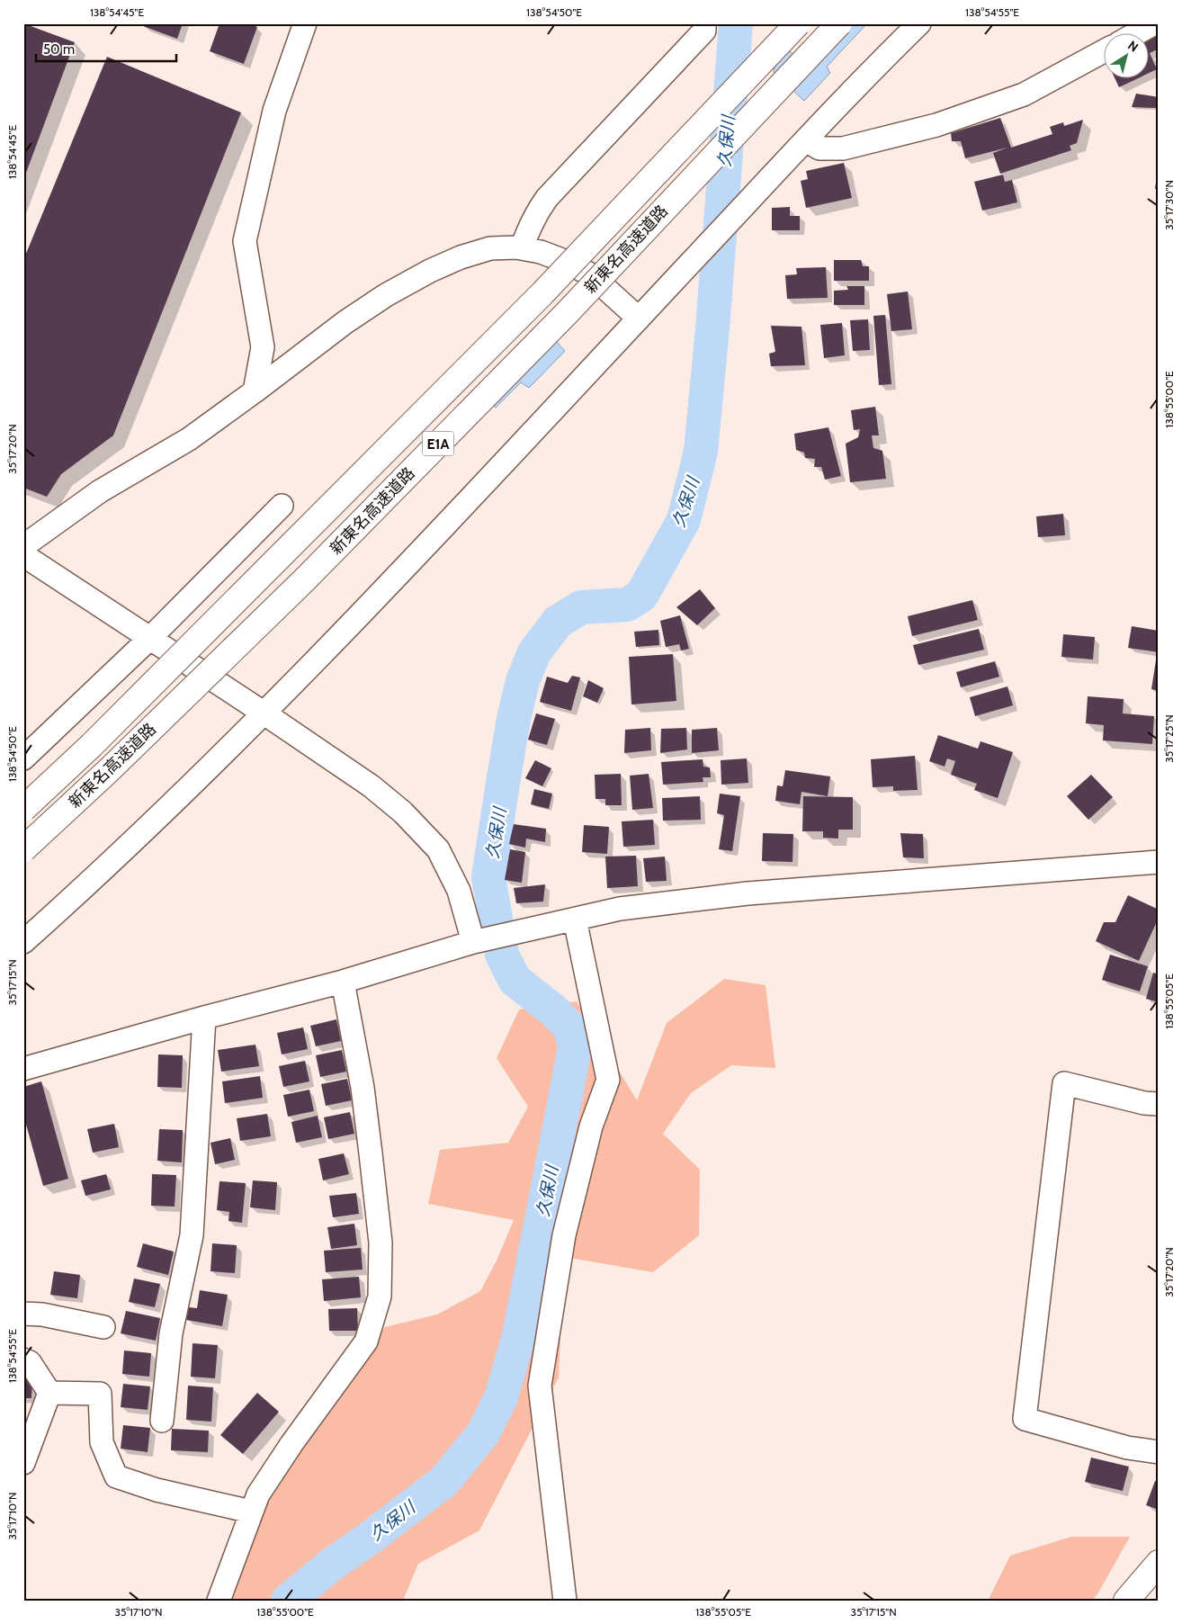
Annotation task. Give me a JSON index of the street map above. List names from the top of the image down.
{
  "streets": {
    "highway": ["新東名高速道路", "E1A"]
  },
  "water": ["久保川"],
  "scale_bar": "50 m",
  "north": "top right",
  "coordinates": [
    "138°54'45\"E",
    "138°54'50\"E",
    "138°54'55\"E",
    "35°17'30\"N",
    "138°55'00\"E",
    "35°17'20\"N",
    "35°17'25\"N",
    "35°17'15\"N",
    "138°55'05\"E",
    "35°17'10\"N"
  ]
}
